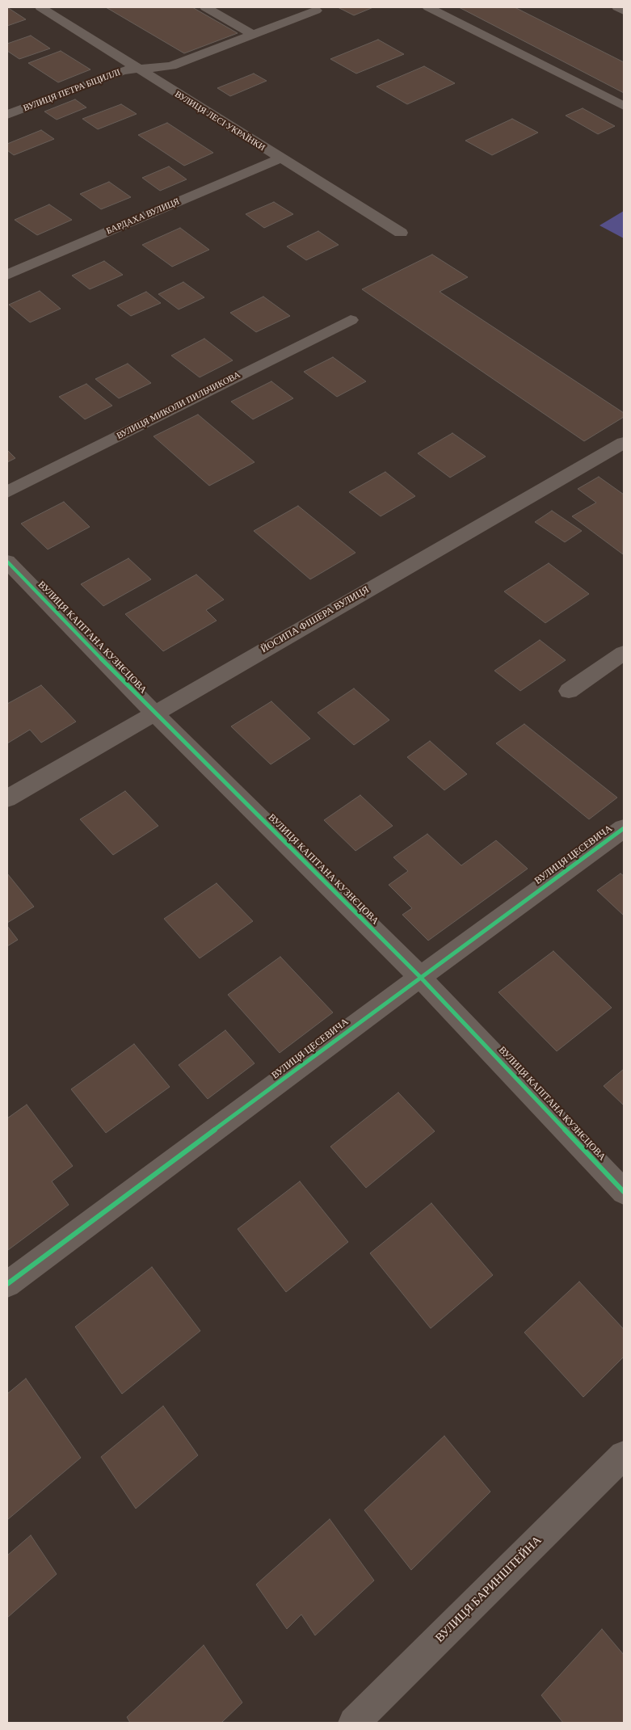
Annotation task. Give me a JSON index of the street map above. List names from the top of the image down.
{
  "streets": {
    "street": [
      "ВУЛИЦЯ ПЕТРА БІЦИЛЛІ",
      "ВУЛИЦЯ ЛЕСІ УКРАЇНКИ",
      "БАРДАХА ВУЛИЦЯ",
      "ВУЛИЦЯ МИКОЛИ ПИЛЬЧИКОВА",
      "ЙОСИПА ФІШЕРА ВУЛИЦЯ",
      "ВУЛИЦЯ КАПІТАНА КУЗНЄЦОВА",
      "ВУЛИЦЯ ЦЕСЕВИЧА",
      "ВУЛИЦЯ БАРИНШТЕЙНА"
    ]
  },
  "crossings": [
    ["ВУЛИЦЯ ПЕТРА БІЦИЛЛІ", "ВУЛИЦЯ ЛЕСІ УКРАЇНКИ"],
    ["ВУЛИЦЯ ЛЕСІ УКРАЇНКИ", "БАРДАХА ВУЛИЦЯ"],
    ["ЙОСИПА ФІШЕРА ВУЛИЦЯ", "ВУЛИЦЯ КАПІТАНА КУЗНЄЦОВА"],
    ["ВУЛИЦЯ КАПІТАНА КУЗНЄЦОВА", "ВУЛИЦЯ ЦЕСЕВИЧА"]
  ]
}
